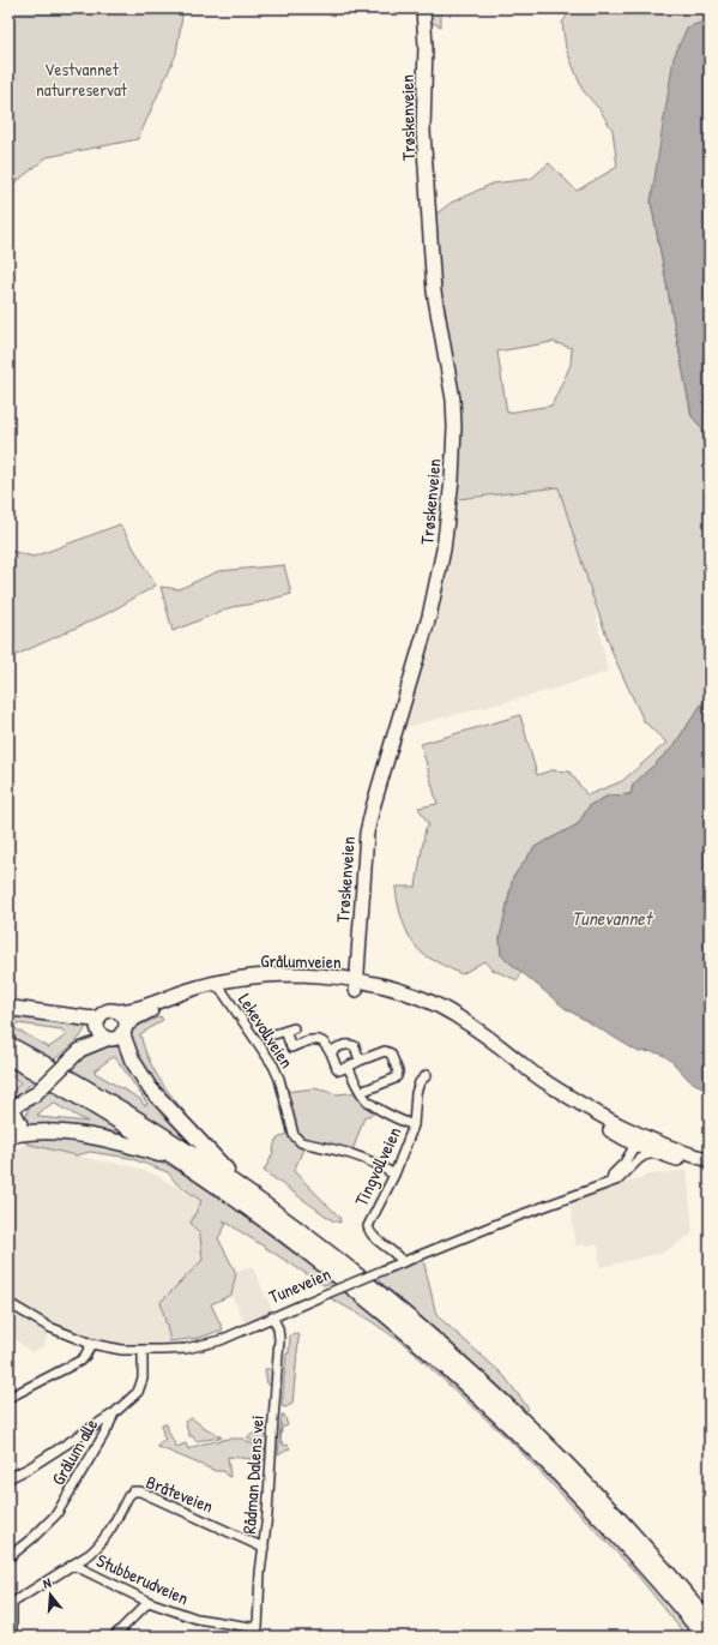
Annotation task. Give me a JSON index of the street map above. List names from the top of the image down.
{
  "streets": {
    "main road": ["Trøskenveien", "Grålumveien"],
    "street": [
      "Lekevollveien",
      "Tingvollveien",
      "Tuneveien",
      "Grålum alle",
      "Rådman Dalens vei",
      "Bråteveien",
      "Stubberudveien"
    ]
  },
  "crossings": [
    ["Trøskenveien", "Grålumveien"],
    ["Grålumveien", "Lekevollveien"],
    ["Lekevollveien", "Tingvollveien"],
    ["Tingvollveien", "Tuneveien"],
    ["Tuneveien", "Grålum alle"],
    ["Tuneveien", "Rådman Dalens vei"],
    ["Rådman Dalens vei", "Bråteveien"],
    ["Rådman Dalens vei", "Stubberudveien"],
    ["Bråteveien", "Stubberudveien"]
  ],
  "water": ["Tunevannet"],
  "parks": ["Vestvannet naturreservat"],
  "north": "top"
}
